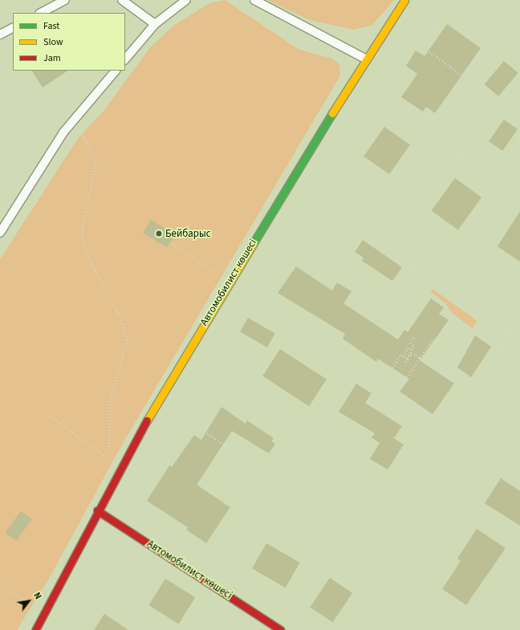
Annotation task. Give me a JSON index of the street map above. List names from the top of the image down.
{
  "streets": {
    "street": ["Автомобилист көшесі"]
  },
  "places": ["Бейбарыс"],
  "legend": ["Fast", "Slow", "Jam"],
  "north": "top right"
}
